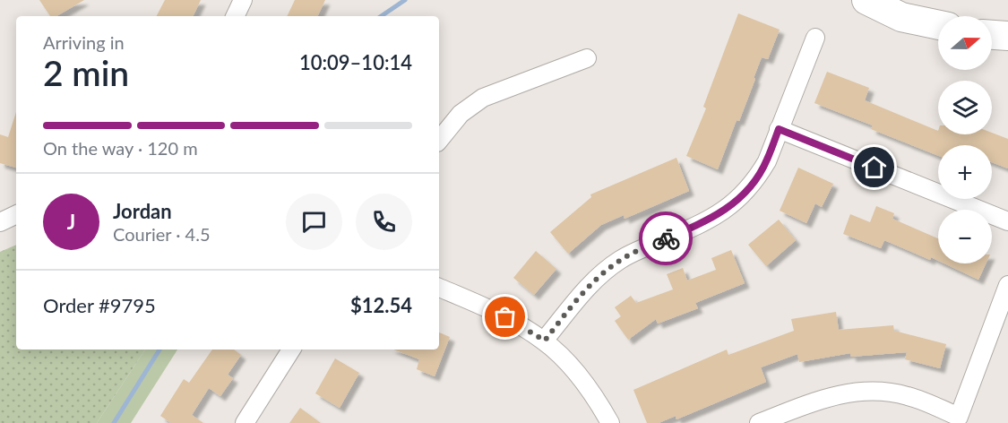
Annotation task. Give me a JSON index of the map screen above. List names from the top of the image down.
{
  "north": "right",
  "page": {
    "map_buttons": ["+", "−"],
    "heading": ["2 min", "Arriving in", "10:09–10:14"],
    "panel": [
      "Jordan",
      "Courier · 4.5",
      "Order #9795",
      "$12.54"
    ],
    "bar": "On the way · 120 m",
    "round": "J"
  }
}
